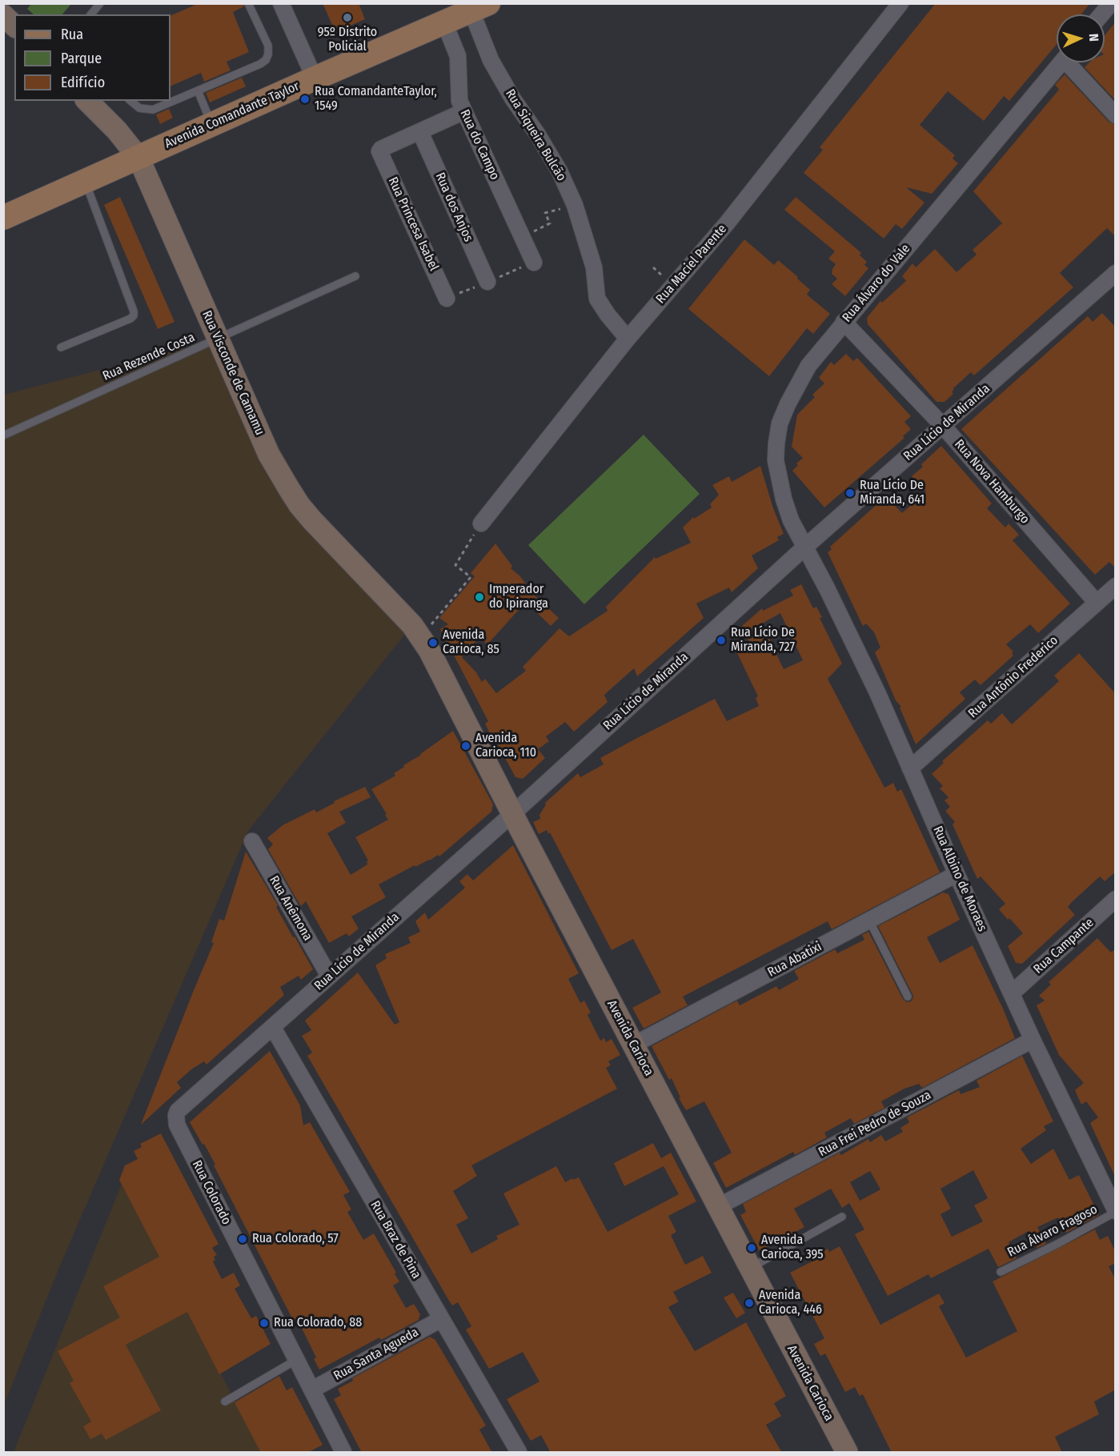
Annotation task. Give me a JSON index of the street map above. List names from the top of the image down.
{
  "streets": {
    "main road": ["Avenida Comandante Taylor"],
    "street": [
      "Rua Siqueira Bulcão",
      "Rua do Campo",
      "Rua dos Anjos",
      "Rua Princesa Isabel",
      "Rua Maciel Parente",
      "Rua Álvaro do Vale",
      "Rua Visconde de Camamu",
      "Rua Lício de Miranda",
      "Rua Nova Hamburgo",
      "Rua Antônio Frederico",
      "Rua Albino de Moraes",
      "Rua Anêmona",
      "Rua Campante",
      "Rua Abatixi",
      "Avenida Carioca",
      "Rua Frei Pedro de Souza",
      "Rua Colorado",
      "Rua Braz de Pina",
      "Rua Santa Agueda"
    ],
    "lane": ["Rua Rezende Costa", "Rua Álvaro Fragoso"]
  },
  "crossings": [
    ["Avenida Comandante Taylor", "Rua Siqueira Bulcão"],
    ["Avenida Comandante Taylor", "Rua do Campo"],
    ["Avenida Comandante Taylor", "Rua Visconde de Camamu"],
    ["Rua Siqueira Bulcão", "Rua Maciel Parente"],
    ["Rua dos Anjos", "Rua Princesa Isabel"],
    ["Rua Álvaro do Vale", "Rua Lício de Miranda"],
    ["Rua Álvaro do Vale", "Rua Nova Hamburgo"],
    ["Rua Álvaro do Vale", "Rua Albino de Moraes"],
    ["Rua Rezende Costa", "Rua Visconde de Camamu"],
    ["Rua Visconde de Camamu", "Avenida Carioca"],
    ["Rua Lício de Miranda", "Rua Nova Hamburgo"],
    ["Rua Lício de Miranda", "Rua Albino de Moraes"],
    ["Rua Lício de Miranda", "Rua Anêmona"],
    ["Rua Lício de Miranda", "Avenida Carioca"],
    ["Rua Lício de Miranda", "Rua Colorado"],
    ["Rua Lício de Miranda", "Rua Braz de Pina"],
    ["Rua Nova Hamburgo", "Rua Antônio Frederico"],
    ["Rua Antônio Frederico", "Rua Albino de Moraes"],
    ["Rua Albino de Moraes", "Rua Campante"],
    ["Rua Albino de Moraes", "Rua Abatixi"],
    ["Rua Albino de Moraes", "Rua Frei Pedro de Souza"],
    ["Rua Albino de Moraes", "Rua Álvaro Fragoso"],
    ["Rua Abatixi", "Avenida Carioca"],
    ["Avenida Carioca", "Rua Frei Pedro de Souza"],
    ["Rua Colorado", "Rua Santa Agueda"],
    ["Rua Braz de Pina", "Rua Santa Agueda"]
  ],
  "places": [
    "95º Distrito Policial",
    "Rua ComandanteTaylor, 1549",
    "Rua Lício De Miranda, 641",
    "Imperador do Ipiranga",
    "Rua Lício De Miranda, 727",
    "Avenida Carioca, 85",
    "Avenida Carioca, 110",
    "Rua Colorado, 57",
    "Avenida Carioca, 395",
    "Avenida Carioca, 446",
    "Rua Colorado, 88"
  ],
  "legend": ["Rua", "Parque", "Edifício"],
  "north": "right"
}
